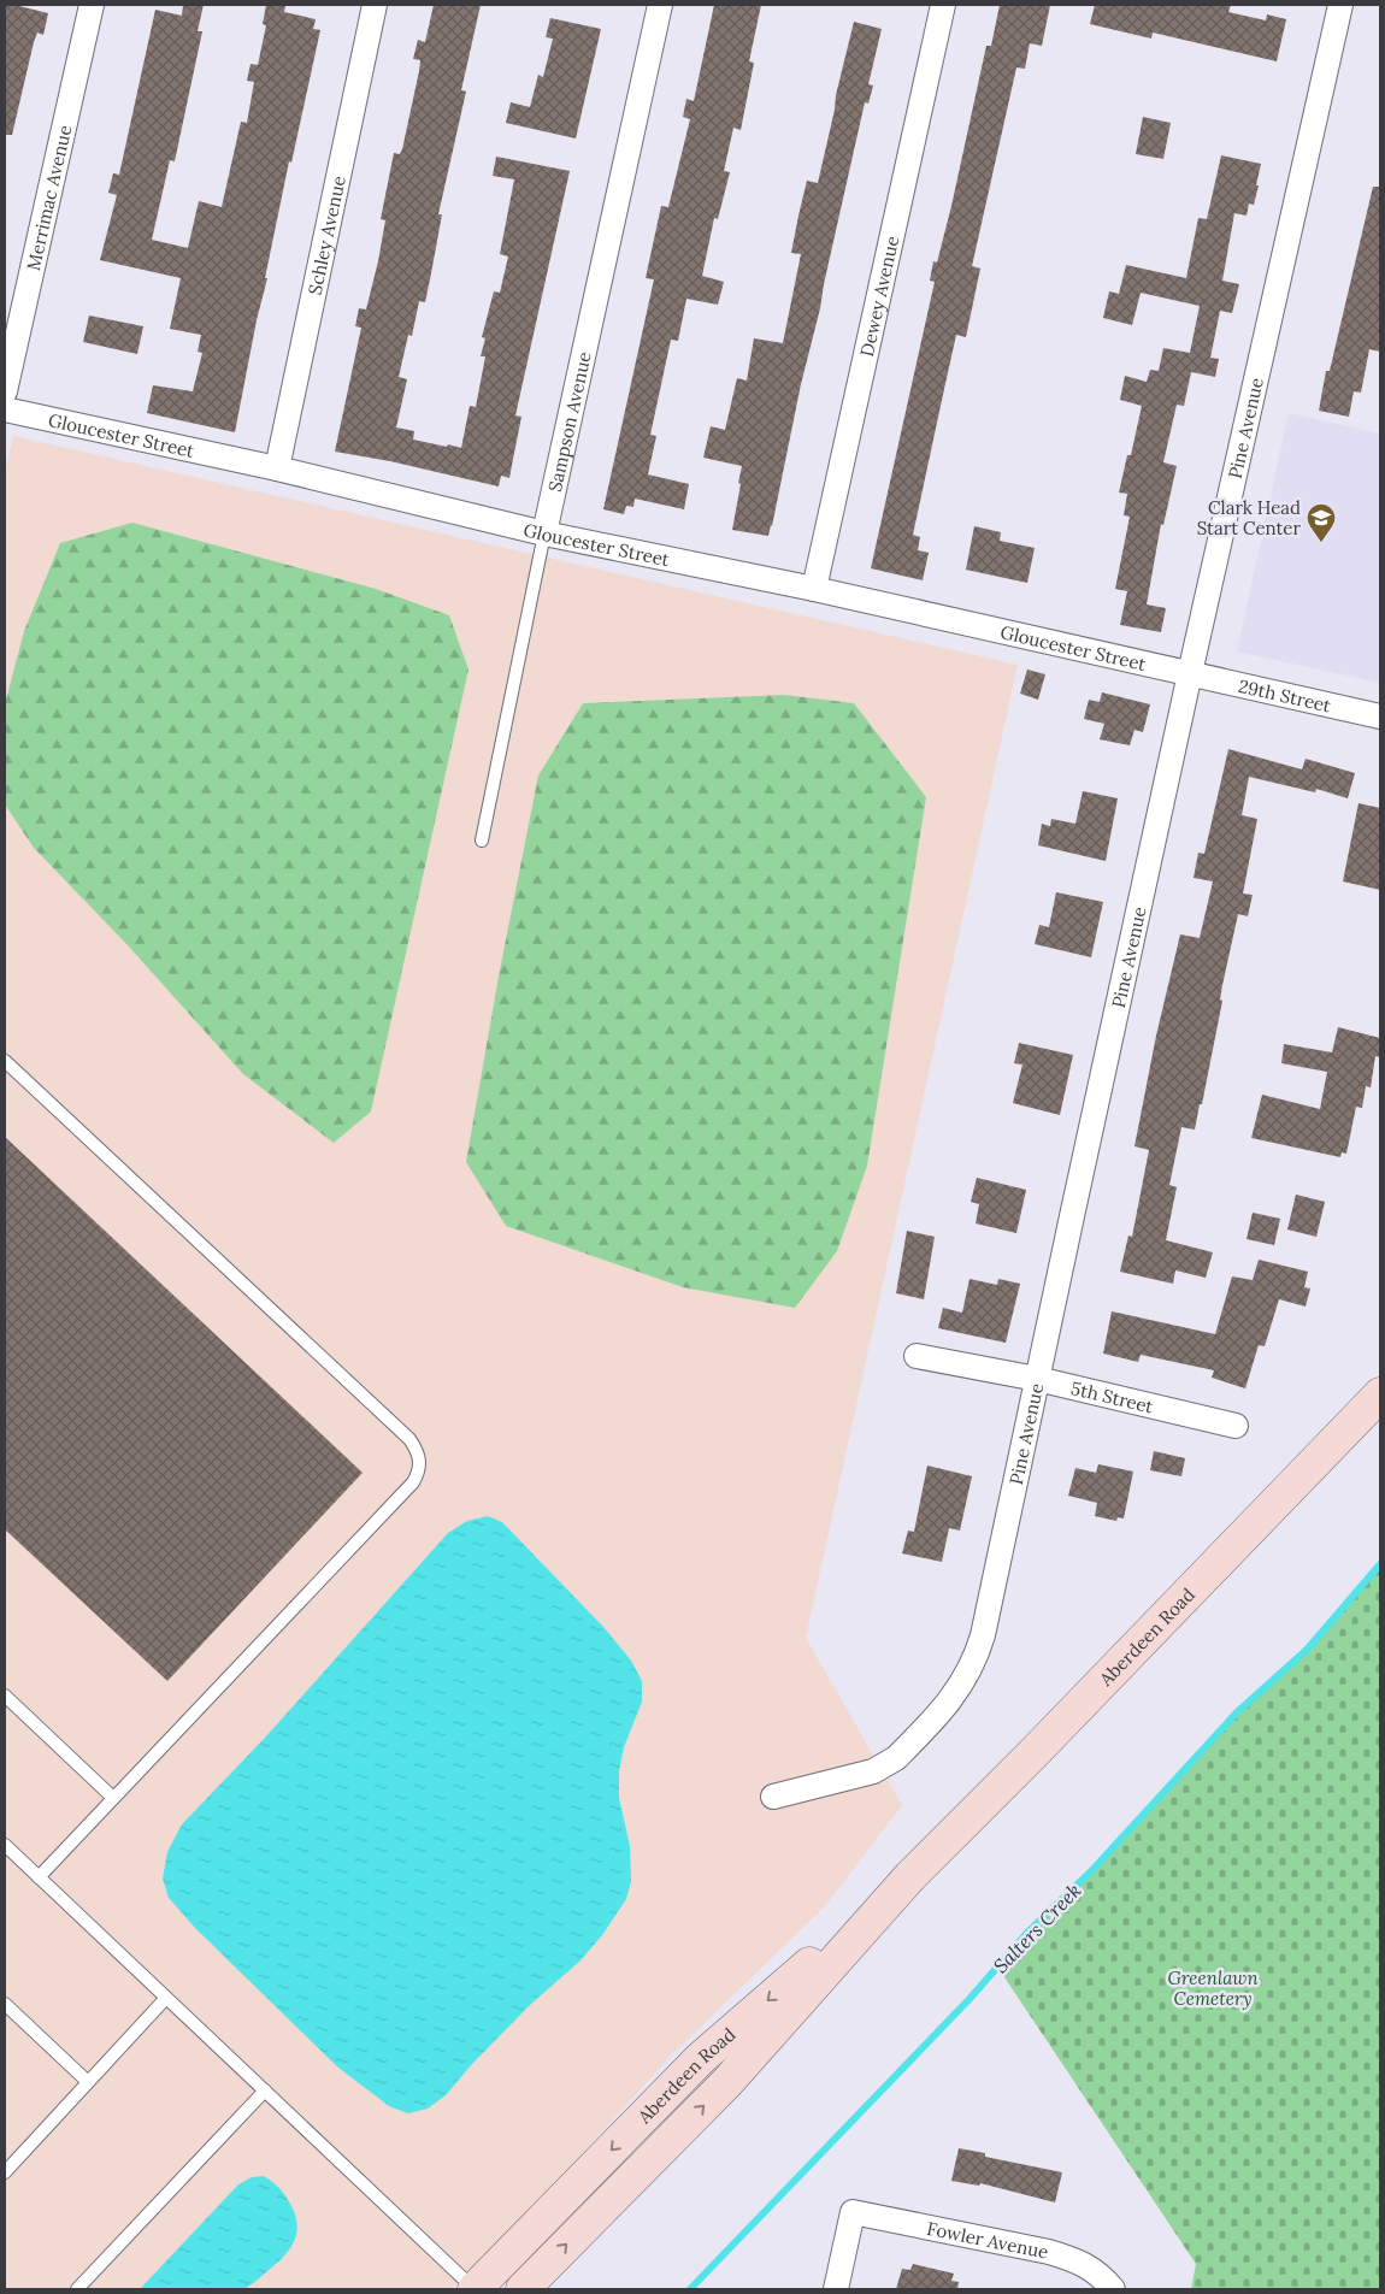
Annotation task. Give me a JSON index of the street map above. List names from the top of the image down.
{
  "streets": {
    "main road": ["Aberdeen Road"],
    "street": [
      "Merrimac Avenue",
      "Schley Avenue",
      "Dewey Avenue",
      "Sampson Avenue",
      "Pine Avenue",
      "Gloucester Street",
      "29th Street",
      "5th Street",
      "Fowler Avenue"
    ]
  },
  "crossings": [
    ["Schley Avenue", "Gloucester Street"],
    ["Dewey Avenue", "Gloucester Street"],
    ["Sampson Avenue", "Gloucester Street"],
    ["Pine Avenue", "Gloucester Street"],
    ["Pine Avenue", "29th Street"],
    ["Pine Avenue", "5th Street"],
    ["Gloucester Street", "29th Street"]
  ],
  "water": ["Salters Creek"],
  "parks": ["Greenlawn Cemetery"],
  "places": {
    "school or university": ["Clark Head Start Center"]
  }
}
